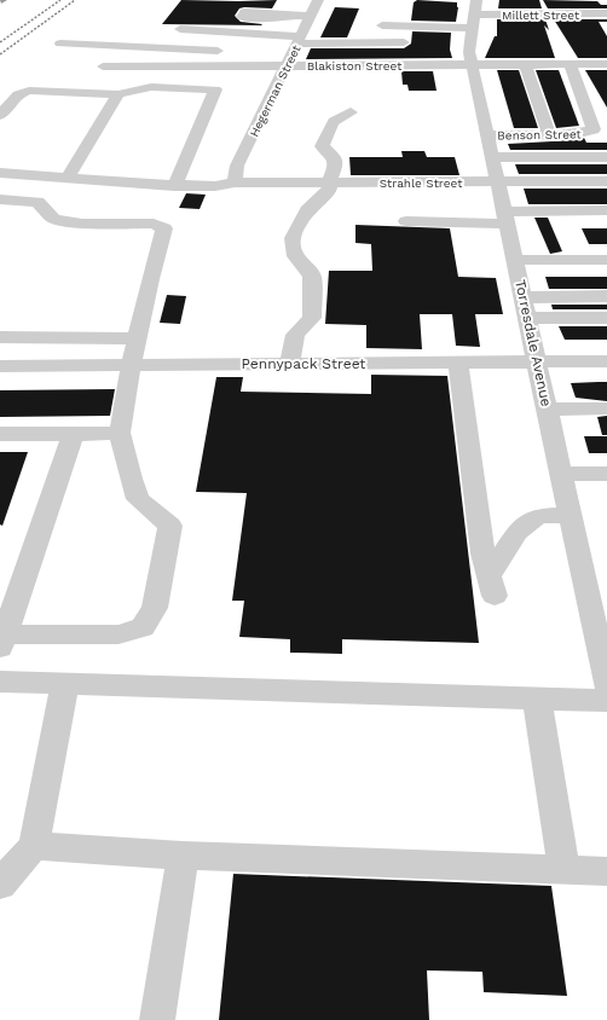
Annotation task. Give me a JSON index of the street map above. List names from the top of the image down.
{
  "streets": {
    "street": [
      "Millett Street",
      "Blakiston Street",
      "Hegerman Street",
      "Benson Street",
      "Strahle Street",
      "Torresdale Avenue",
      "Pennypack Street"
    ]
  },
  "crossings": [
    ["Millett Street", "Torresdale Avenue"],
    ["Blakiston Street", "Hegerman Street"],
    ["Blakiston Street", "Torresdale Avenue"],
    ["Hegerman Street", "Strahle Street"],
    ["Benson Street", "Torresdale Avenue"],
    ["Strahle Street", "Torresdale Avenue"],
    ["Torresdale Avenue", "Pennypack Street"]
  ]
}
